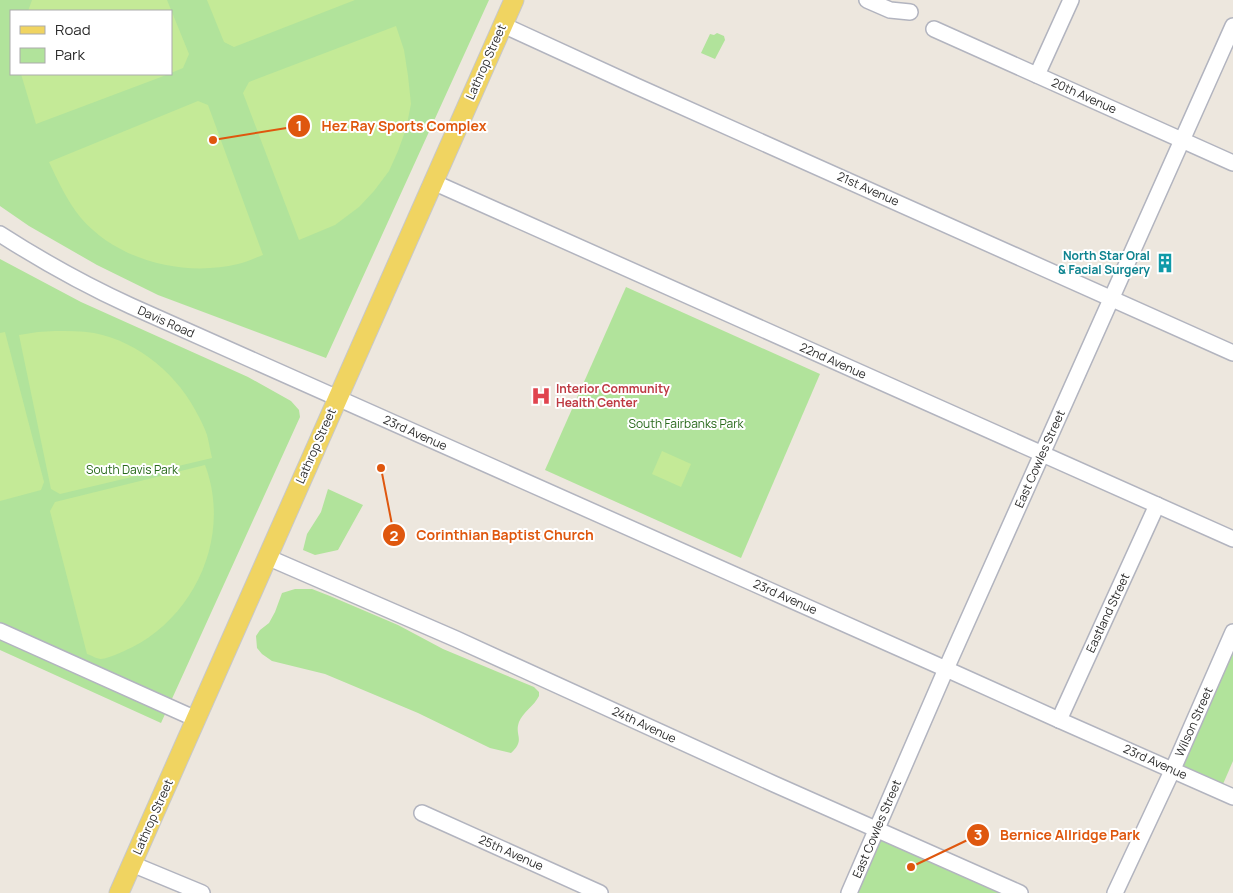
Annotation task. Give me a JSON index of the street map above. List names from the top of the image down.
{
  "streets": {
    "main road": ["Lathrop Street"],
    "street": [
      "20th Avenue",
      "21st Avenue",
      "Davis Road",
      "22nd Avenue",
      "23rd Avenue",
      "East Cowles Street",
      "Eastland Street",
      "Wilson Street",
      "24th Avenue",
      "25th Avenue"
    ]
  },
  "crossings": [
    ["Lathrop Street", "21st Avenue"],
    ["Lathrop Street", "Davis Road"],
    ["Lathrop Street", "22nd Avenue"],
    ["Lathrop Street", "23rd Avenue"],
    ["Lathrop Street", "24th Avenue"],
    ["20th Avenue", "East Cowles Street"],
    ["21st Avenue", "East Cowles Street"],
    ["Davis Road", "23rd Avenue"],
    ["22nd Avenue", "East Cowles Street"],
    ["22nd Avenue", "Eastland Street"],
    ["23rd Avenue", "East Cowles Street"],
    ["23rd Avenue", "Eastland Street"],
    ["23rd Avenue", "Wilson Street"],
    ["East Cowles Street", "24th Avenue"]
  ],
  "parks": ["South Fairbanks Park", "South Davis Park"],
  "places": {
    "other": ["Hez Ray Sports Complex", "Corinthian Baptist Church", "Bernice Allridge Park"],
    "building": ["North Star Oral & Facial Surgery"],
    "hospital": ["Interior Community Health Center"]
  },
  "legend": ["Road", "Park"]
}
